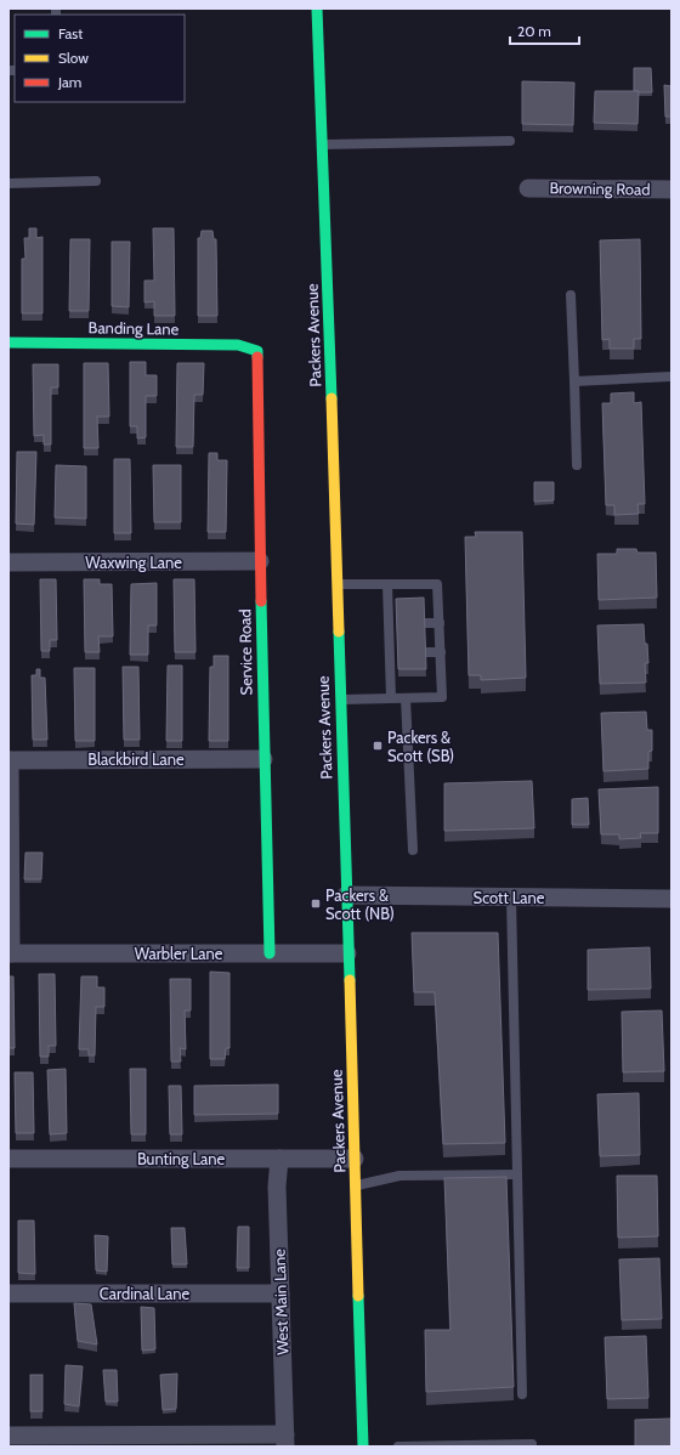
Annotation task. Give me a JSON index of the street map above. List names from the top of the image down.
{
  "streets": {
    "main road": ["Banding Lane", "Packers Avenue", "Service Road"],
    "street": [
      "Browning Road",
      "Waxwing Lane",
      "Blackbird Lane",
      "Scott Lane",
      "Warbler Lane",
      "Bunting Lane",
      "Cardinal Lane",
      "West Main Lane"
    ]
  },
  "crossings": [
    ["Banding Lane", "Service Road"],
    ["Packers Avenue", "Scott Lane"],
    ["Packers Avenue", "Warbler Lane"],
    ["Packers Avenue", "Bunting Lane"],
    ["Waxwing Lane", "Service Road"],
    ["Service Road", "Blackbird Lane"],
    ["Service Road", "Warbler Lane"],
    ["Blackbird Lane", "Warbler Lane"],
    ["Bunting Lane", "West Main Lane"],
    ["Cardinal Lane", "West Main Lane"]
  ],
  "places": {
    "transit": ["Packers & Scott (SB)", "Packers & Scott (NB)"]
  },
  "legend": ["Fast", "Slow", "Jam"],
  "scale_bar": "20 m"
}
